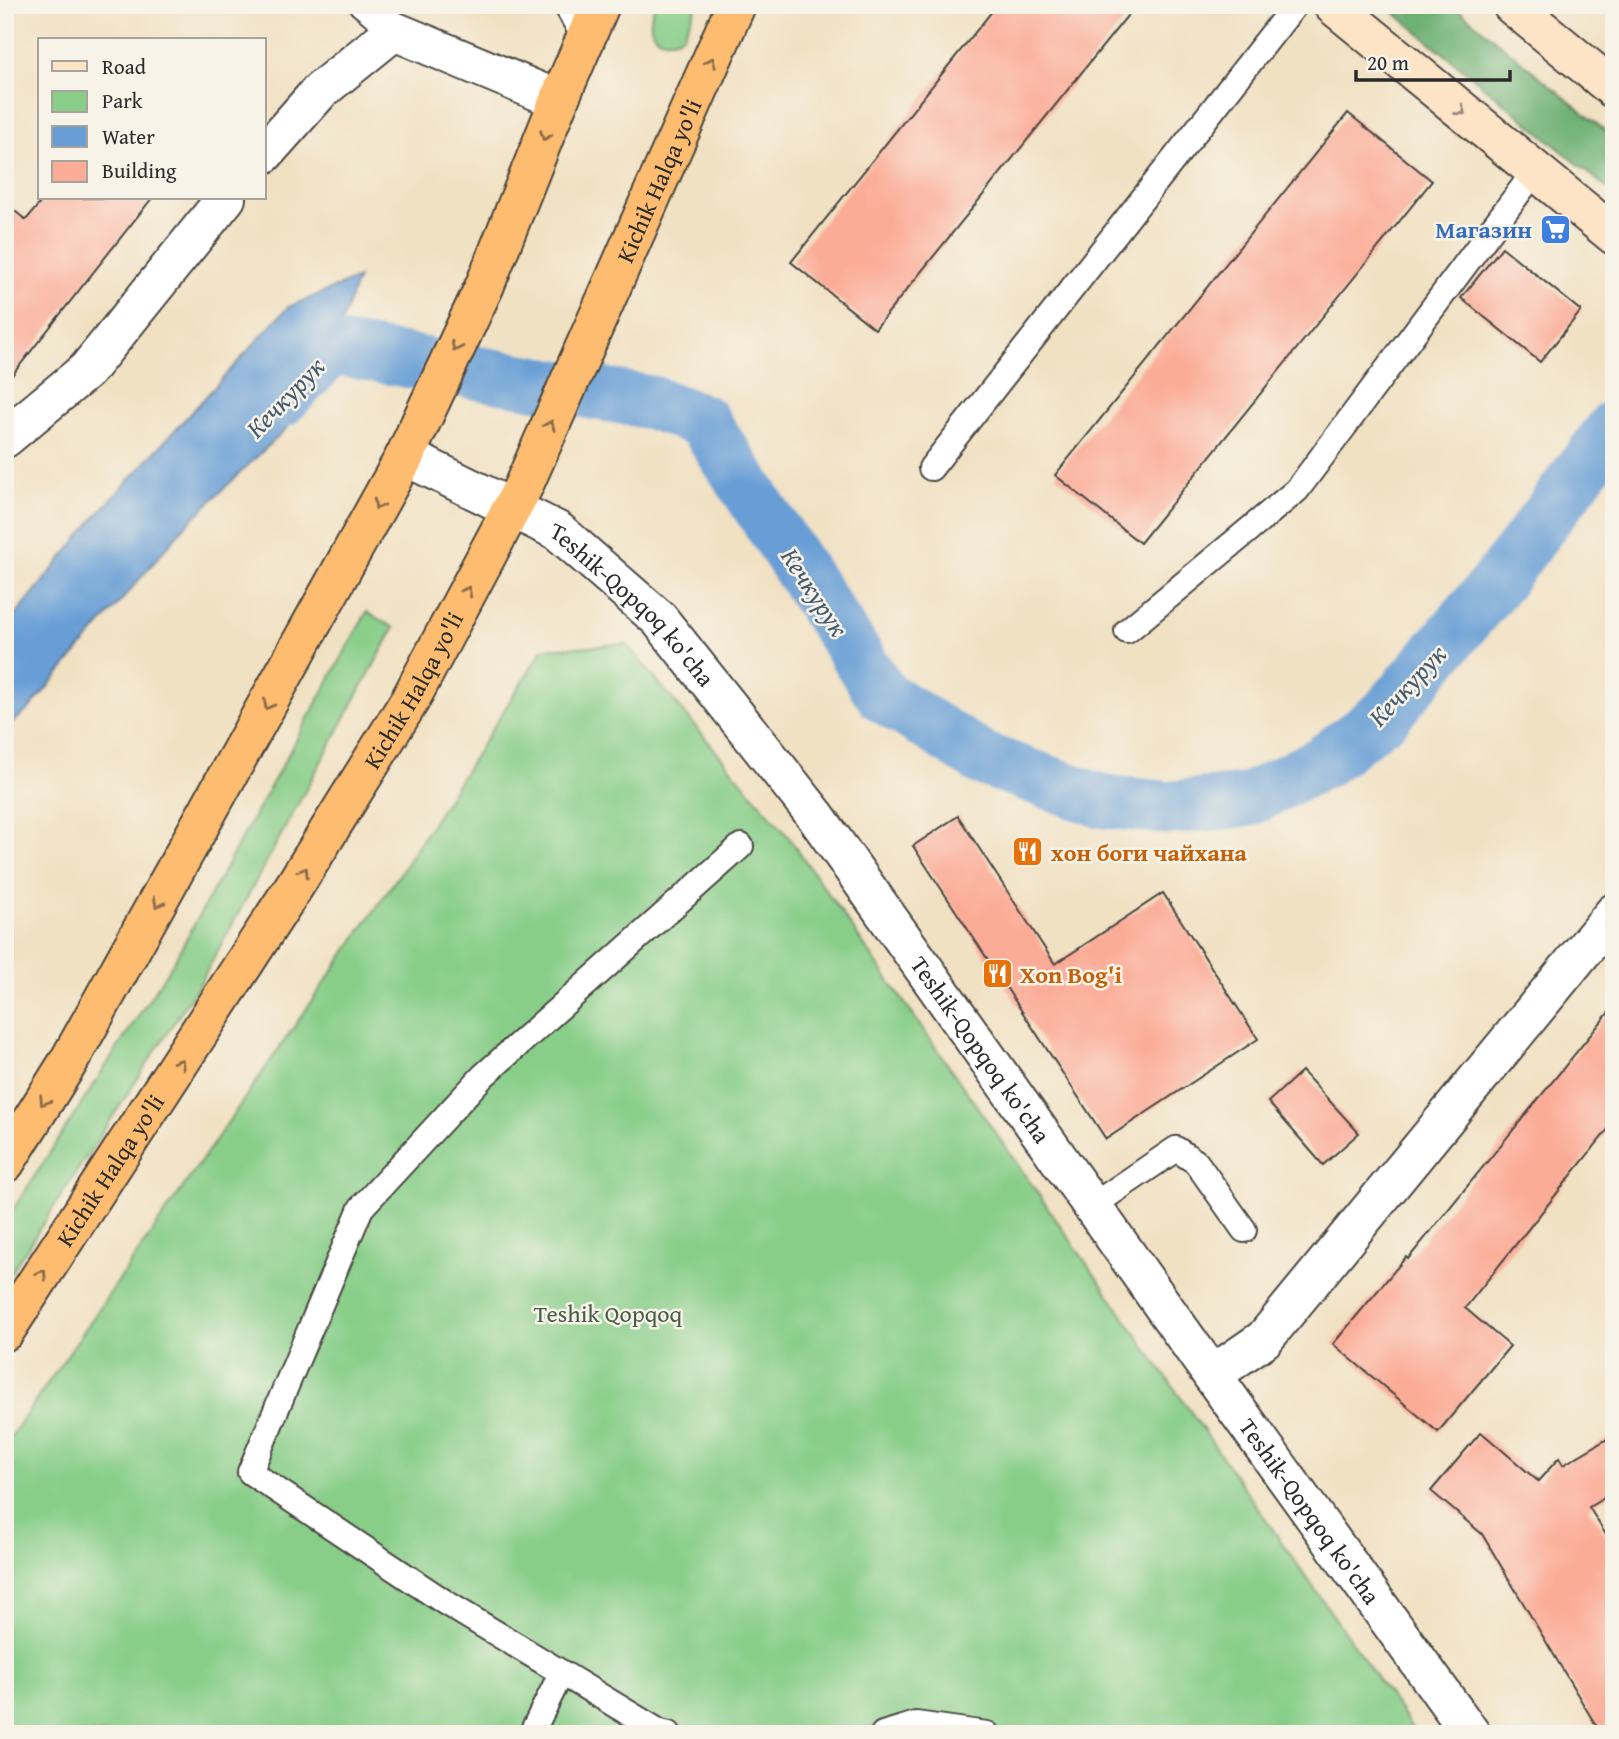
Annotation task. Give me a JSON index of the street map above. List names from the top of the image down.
{
  "streets": {
    "highway": ["Kichik Halqa yo'li"],
    "street": ["Teshik-Qopqoq ko'cha"]
  },
  "crossings": [
    ["Kichik Halqa yo'li", "Teshik-Qopqoq ko'cha"]
  ],
  "water": ["Кечкурук"],
  "parks": ["Teshik Qopqoq"],
  "places": {
    "supermarket": ["Магазин"],
    "restaurant": ["хон боги чайхана", "Xon Bog'i"]
  },
  "legend": [
    "Road",
    "Park",
    "Water",
    "Building"
  ],
  "scale_bar": "20 m"
}
